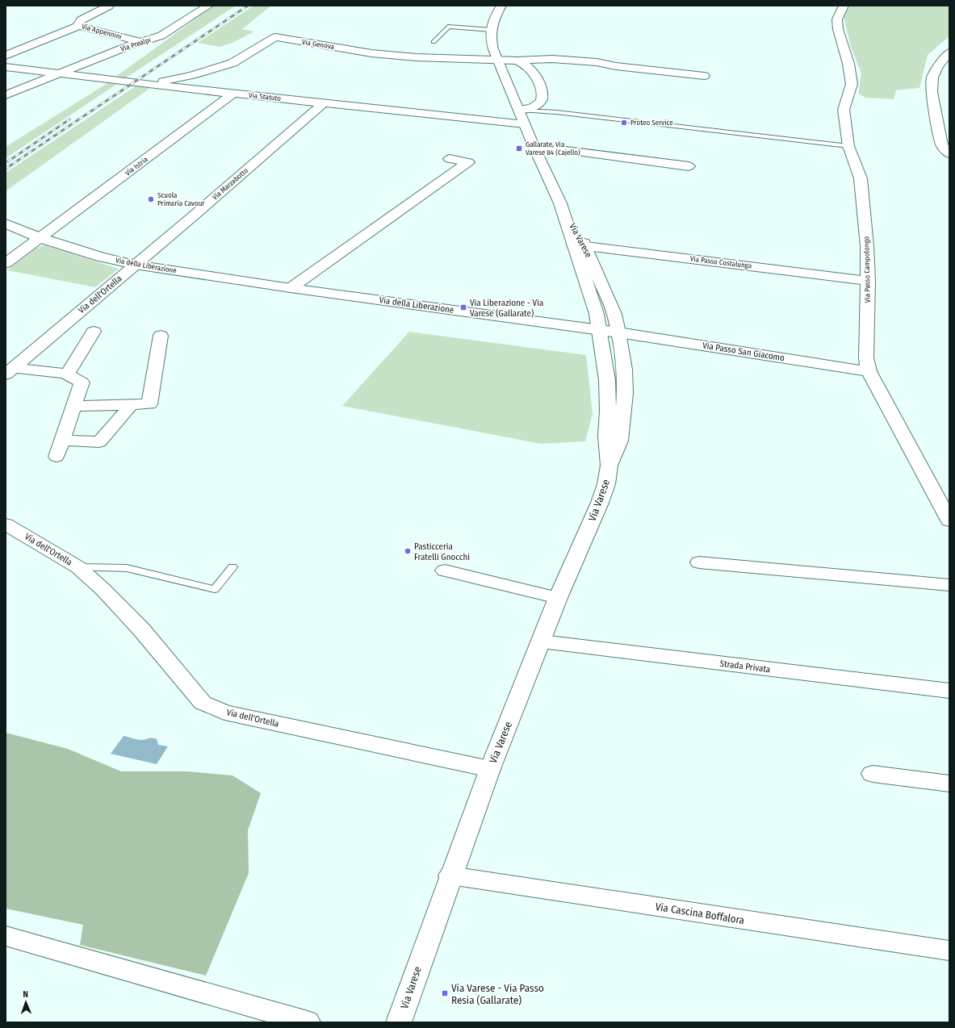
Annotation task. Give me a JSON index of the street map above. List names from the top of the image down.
{
  "streets": {
    "main road": [
      "Via Appennini",
      "Via Prealpi",
      "Via Genova",
      "Via Statuto",
      "Via Istria",
      "Via Marzabotto",
      "Via Varese",
      "Via Passo Costalunga",
      "Via della Liberazione",
      "Via Passo Campolongo",
      "Via dell'Ortella",
      "Via Passo San Giacomo",
      "Strada Privata",
      "Via Cascina Boffalora"
    ]
  },
  "crossings": [
    ["Via Appennini", "Via Prealpi"],
    ["Via Prealpi", "Via Statuto"],
    ["Via Genova", "Via Statuto"],
    ["Via Genova", "Via Varese"],
    ["Via Statuto", "Via Istria"],
    ["Via Statuto", "Via Marzabotto"],
    ["Via Statuto", "Via Varese"],
    ["Via Istria", "Via della Liberazione"],
    ["Via Marzabotto", "Via della Liberazione"],
    ["Via Marzabotto", "Via dell'Ortella"],
    ["Via Varese", "Via Passo Costalunga"],
    ["Via Varese", "Via della Liberazione"],
    ["Via Varese", "Via dell'Ortella"],
    ["Via Varese", "Via Passo San Giacomo"],
    ["Via Varese", "Strada Privata"],
    ["Via Varese", "Via Cascina Boffalora"],
    ["Via Passo Costalunga", "Via Passo Campolongo"],
    ["Via della Liberazione", "Via dell'Ortella"],
    ["Via della Liberazione", "Via Passo San Giacomo"],
    ["Via Passo Campolongo", "Via Passo San Giacomo"]
  ],
  "places": {
    "other": ["Proteo Service", "Scuola Primaria Cavour", "Pasticceria Fratelli Gnocchi"],
    "transit": ["Gallarate, Via Varese 84 (Cajello)", "Via Liberazione - Via Varese (Gallarate)", "Via Varese - Via Passo Resia (Gallarate)"]
  },
  "north": "top"
}
